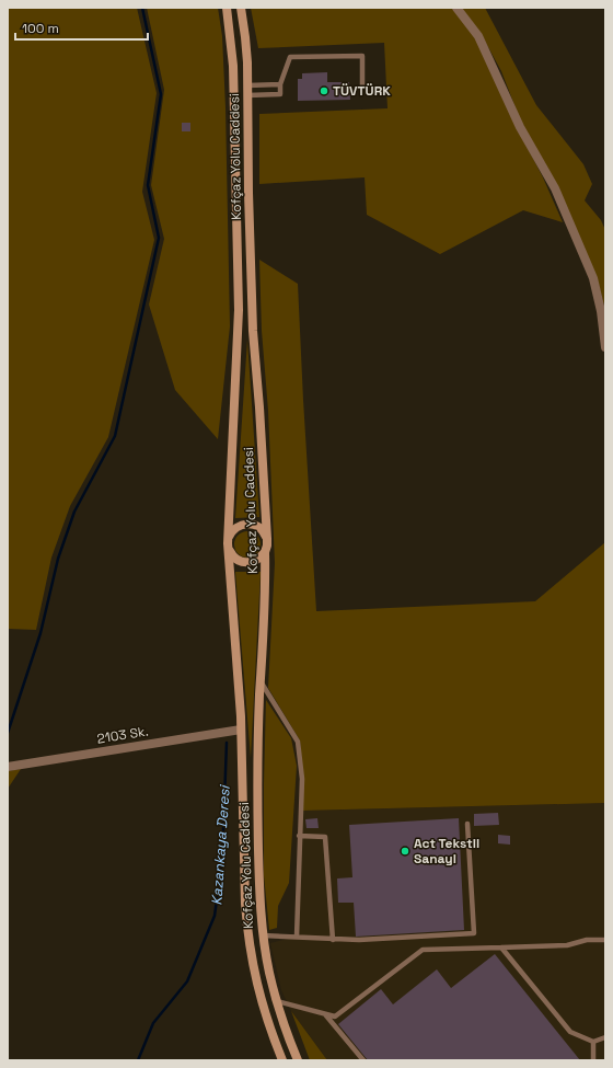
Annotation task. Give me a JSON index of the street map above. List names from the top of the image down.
{
  "streets": {
    "main road": ["Kofçaz Yolu Caddesi"],
    "street": ["2103 Sk."]
  },
  "crossings": [
    ["Kofçaz Yolu Caddesi", "2103 Sk."]
  ],
  "water": ["Kazankaya Deresi"],
  "places": ["TÜVTÜRK", "Act Tekstil Sanayi"],
  "scale_bar": "100 m"
}
